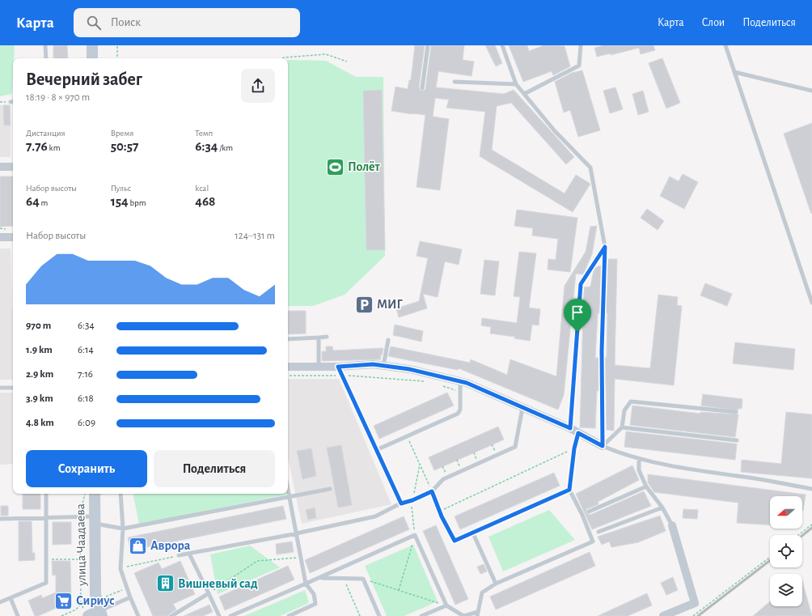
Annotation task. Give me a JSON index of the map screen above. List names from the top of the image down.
{
  "streets": {
    "street": ["улица Чаадаева"]
  },
  "places": {
    "sports": ["Полёт"],
    "parking": ["МИГ"],
    "shop": ["Аврора"],
    "building": ["Вишневый сад"],
    "supermarket": ["Сириус"]
  },
  "north": "left",
  "page": {
    "header": "Карта",
    "search": "Поиск",
    "nav": ["Карта", "Слои", "Поделиться"],
    "heading": ["Вечерний забег", "18:19 · 8 × 970 m"],
    "stats": [
      ["Дистанция", "7.76 km"],
      ["Время", "50:57"],
      ["Темп", "6:34 /km"],
      ["Набор высоты", "64 m"],
      ["Пульс", "154 bpm"],
      ["kcal", "468"]
    ],
    "chart": ["Набор высоты", "124–131 m"],
    "list": [
      {
        "name": "970 m",
        "note": "6:34"
      },
      {
        "name": "1.9 km",
        "note": "6:14"
      },
      {
        "name": "2.9 km",
        "note": "7:16"
      },
      {
        "name": "3.9 km",
        "note": "6:18"
      },
      {
        "name": "4.8 km",
        "note": "6:09"
      }
    ],
    "buttons": ["Сохранить", "Поделиться"]
  }
}
